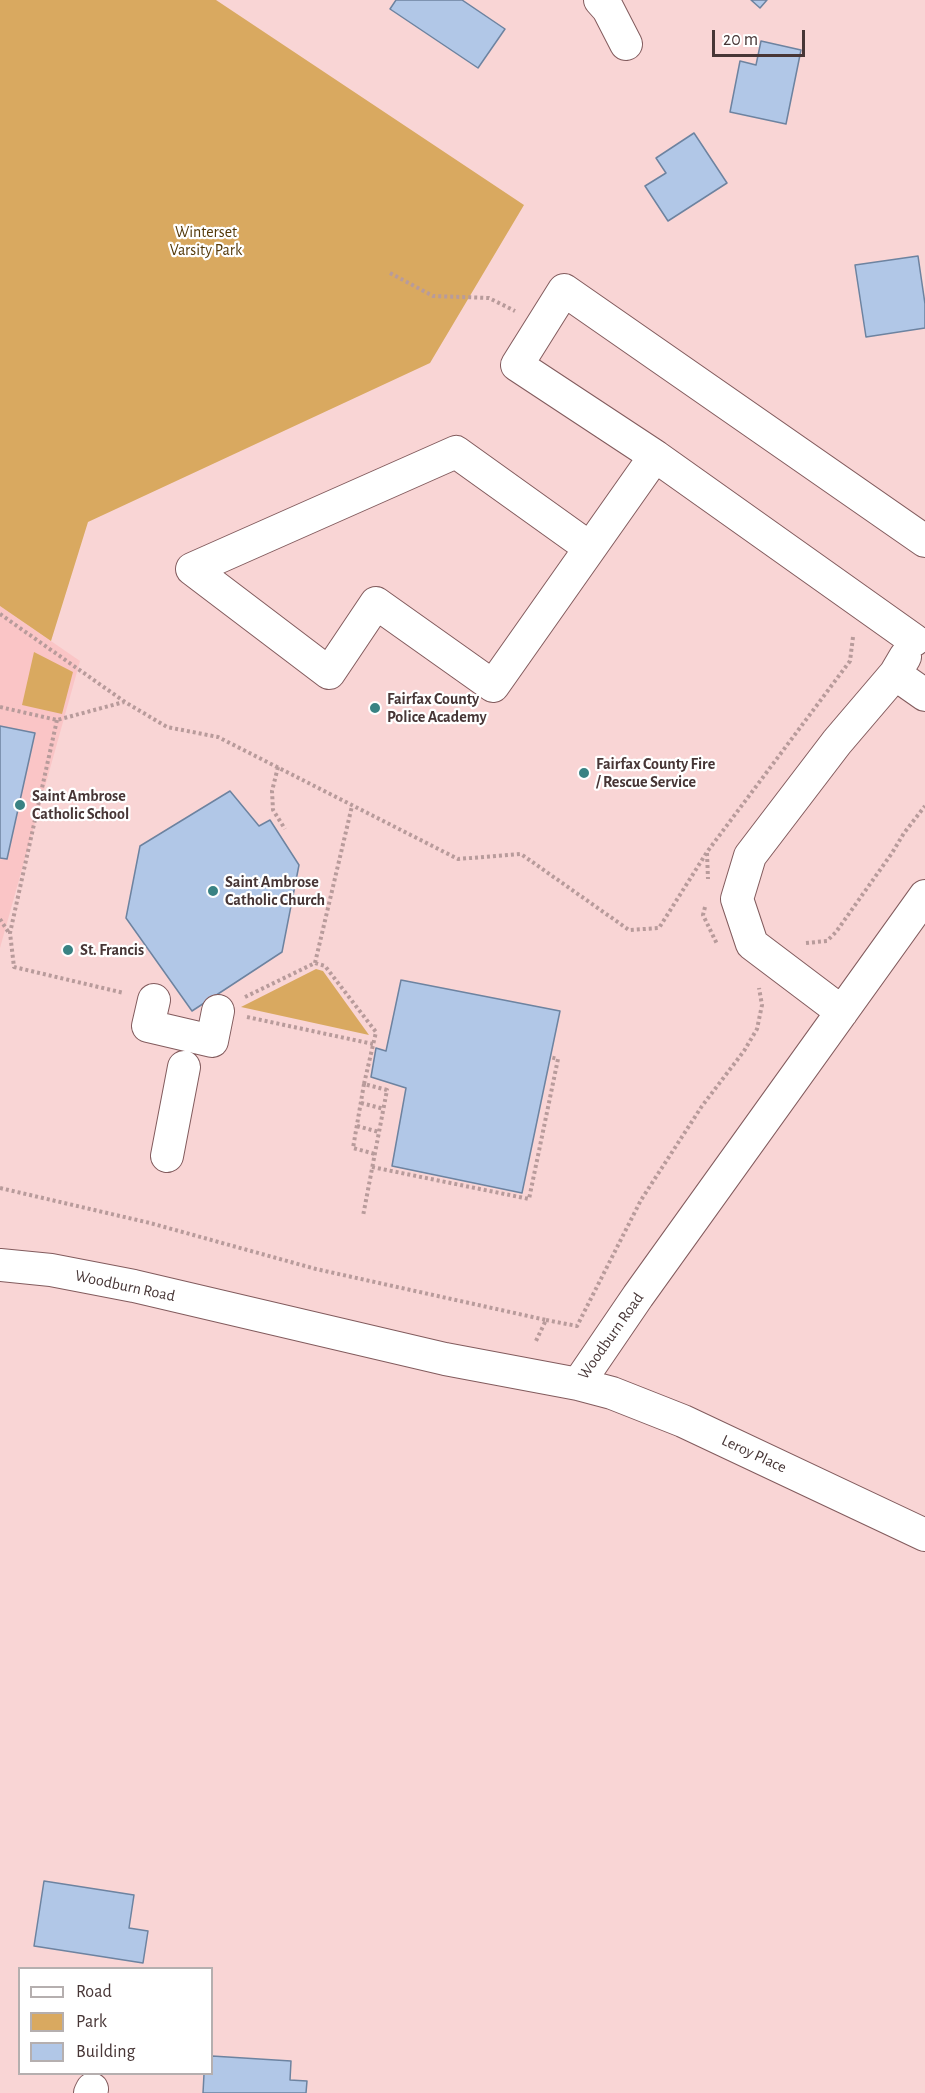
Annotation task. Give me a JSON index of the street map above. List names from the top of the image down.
{
  "streets": {
    "street": ["Woodburn Road", "Leroy Place"]
  },
  "crossings": [
    ["Woodburn Road", "Leroy Place"]
  ],
  "parks": ["Winterset Varsity Park"],
  "places": [
    "Fairfax County Police Academy",
    "Fairfax County Fire / Rescue Service",
    "Saint Ambrose Catholic School",
    "Saint Ambrose Catholic Church",
    "St. Francis"
  ],
  "legend": ["Road", "Park", "Building"],
  "scale_bar": "20 m"
}
